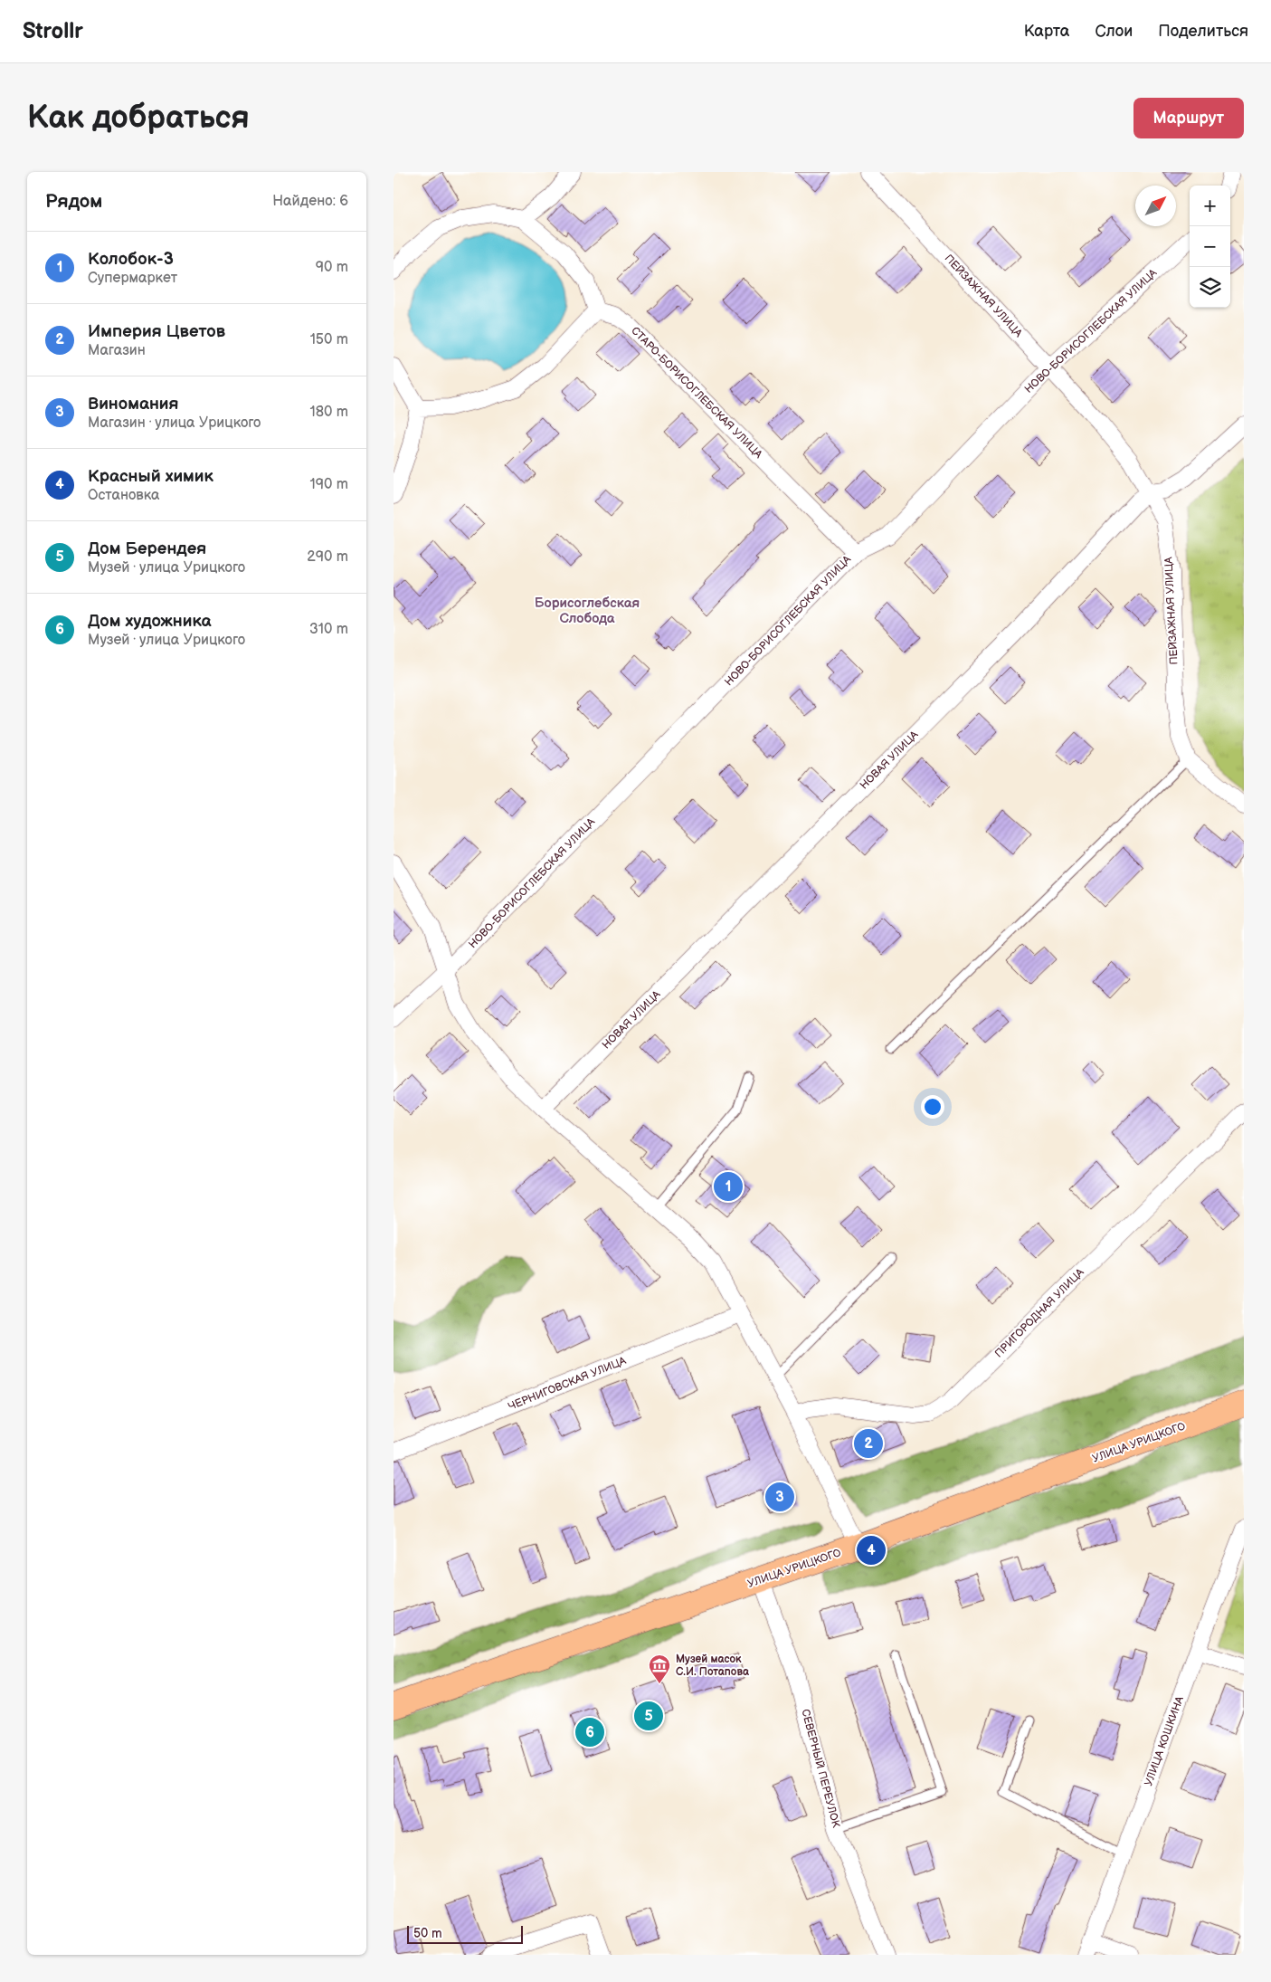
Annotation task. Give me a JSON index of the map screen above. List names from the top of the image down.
{
  "streets": {
    "main road": ["УЛИЦА УРИЦКОГО"],
    "street": [
      "ПЕЙЗАЖНАЯ УЛИЦА",
      "НОВО-БОРИСОГЛЕБСКАЯ УЛИЦА",
      "СТАРО-БОРИСОГЛЕБСКАЯ УЛИЦА",
      "НОВАЯ УЛИЦА",
      "ПРИГОРОДНАЯ УЛИЦА",
      "ЧЕРНИГОВСКАЯ УЛИЦА",
      "УЛИЦА КОШКИНА",
      "СЕВЕРНЫЙ ПЕРЕУЛОК"
    ]
  },
  "crossings": [
    ["ПЕЙЗАЖНАЯ УЛИЦА", "НОВО-БОРИСОГЛЕБСКАЯ УЛИЦА"],
    ["ПЕЙЗАЖНАЯ УЛИЦА", "НОВАЯ УЛИЦА"],
    ["НОВО-БОРИСОГЛЕБСКАЯ УЛИЦА", "СТАРО-БОРИСОГЛЕБСКАЯ УЛИЦА"],
    ["УЛИЦА УРИЦКОГО", "СЕВЕРНЫЙ ПЕРЕУЛОК"]
  ],
  "districts": ["Борисоглебская Слобода"],
  "places": {
    "museum": ["Музей масок С.И. Потапова"]
  },
  "scale_bar": "50 m",
  "north": "top right",
  "page": {
    "header": "Strollr",
    "nav": ["Карта", "Слои", "Поделиться"],
    "buttons": "Маршрут",
    "title": "Как добраться",
    "heading": ["Рядом", "Найдено: 6"],
    "map_buttons": ["+", "−"],
    "list": [
      {
        "mark": "1",
        "name": "Колобок-3",
        "note": "Супермаркет",
        "value": "90 m"
      },
      {
        "mark": "2",
        "name": "Империя Цветов",
        "note": "Магазин",
        "value": "150 m"
      },
      {
        "mark": "3",
        "name": "Виномания",
        "note": "Магазин · улица Урицкого",
        "value": "180 m"
      },
      {
        "mark": "4",
        "name": "Красный химик",
        "note": "Остановка",
        "value": "190 m"
      },
      {
        "mark": "5",
        "name": "Дом Берендея",
        "note": "Музей · улица Урицкого",
        "value": "290 m"
      },
      {
        "mark": "6",
        "name": "Дом художника",
        "note": "Музей · улица Урицкого",
        "value": "310 m"
      }
    ],
    "pins": [
      "1",
      "2",
      "3",
      "4",
      "5",
      "6"
    ],
    "scale": "50 m"
  }
}
